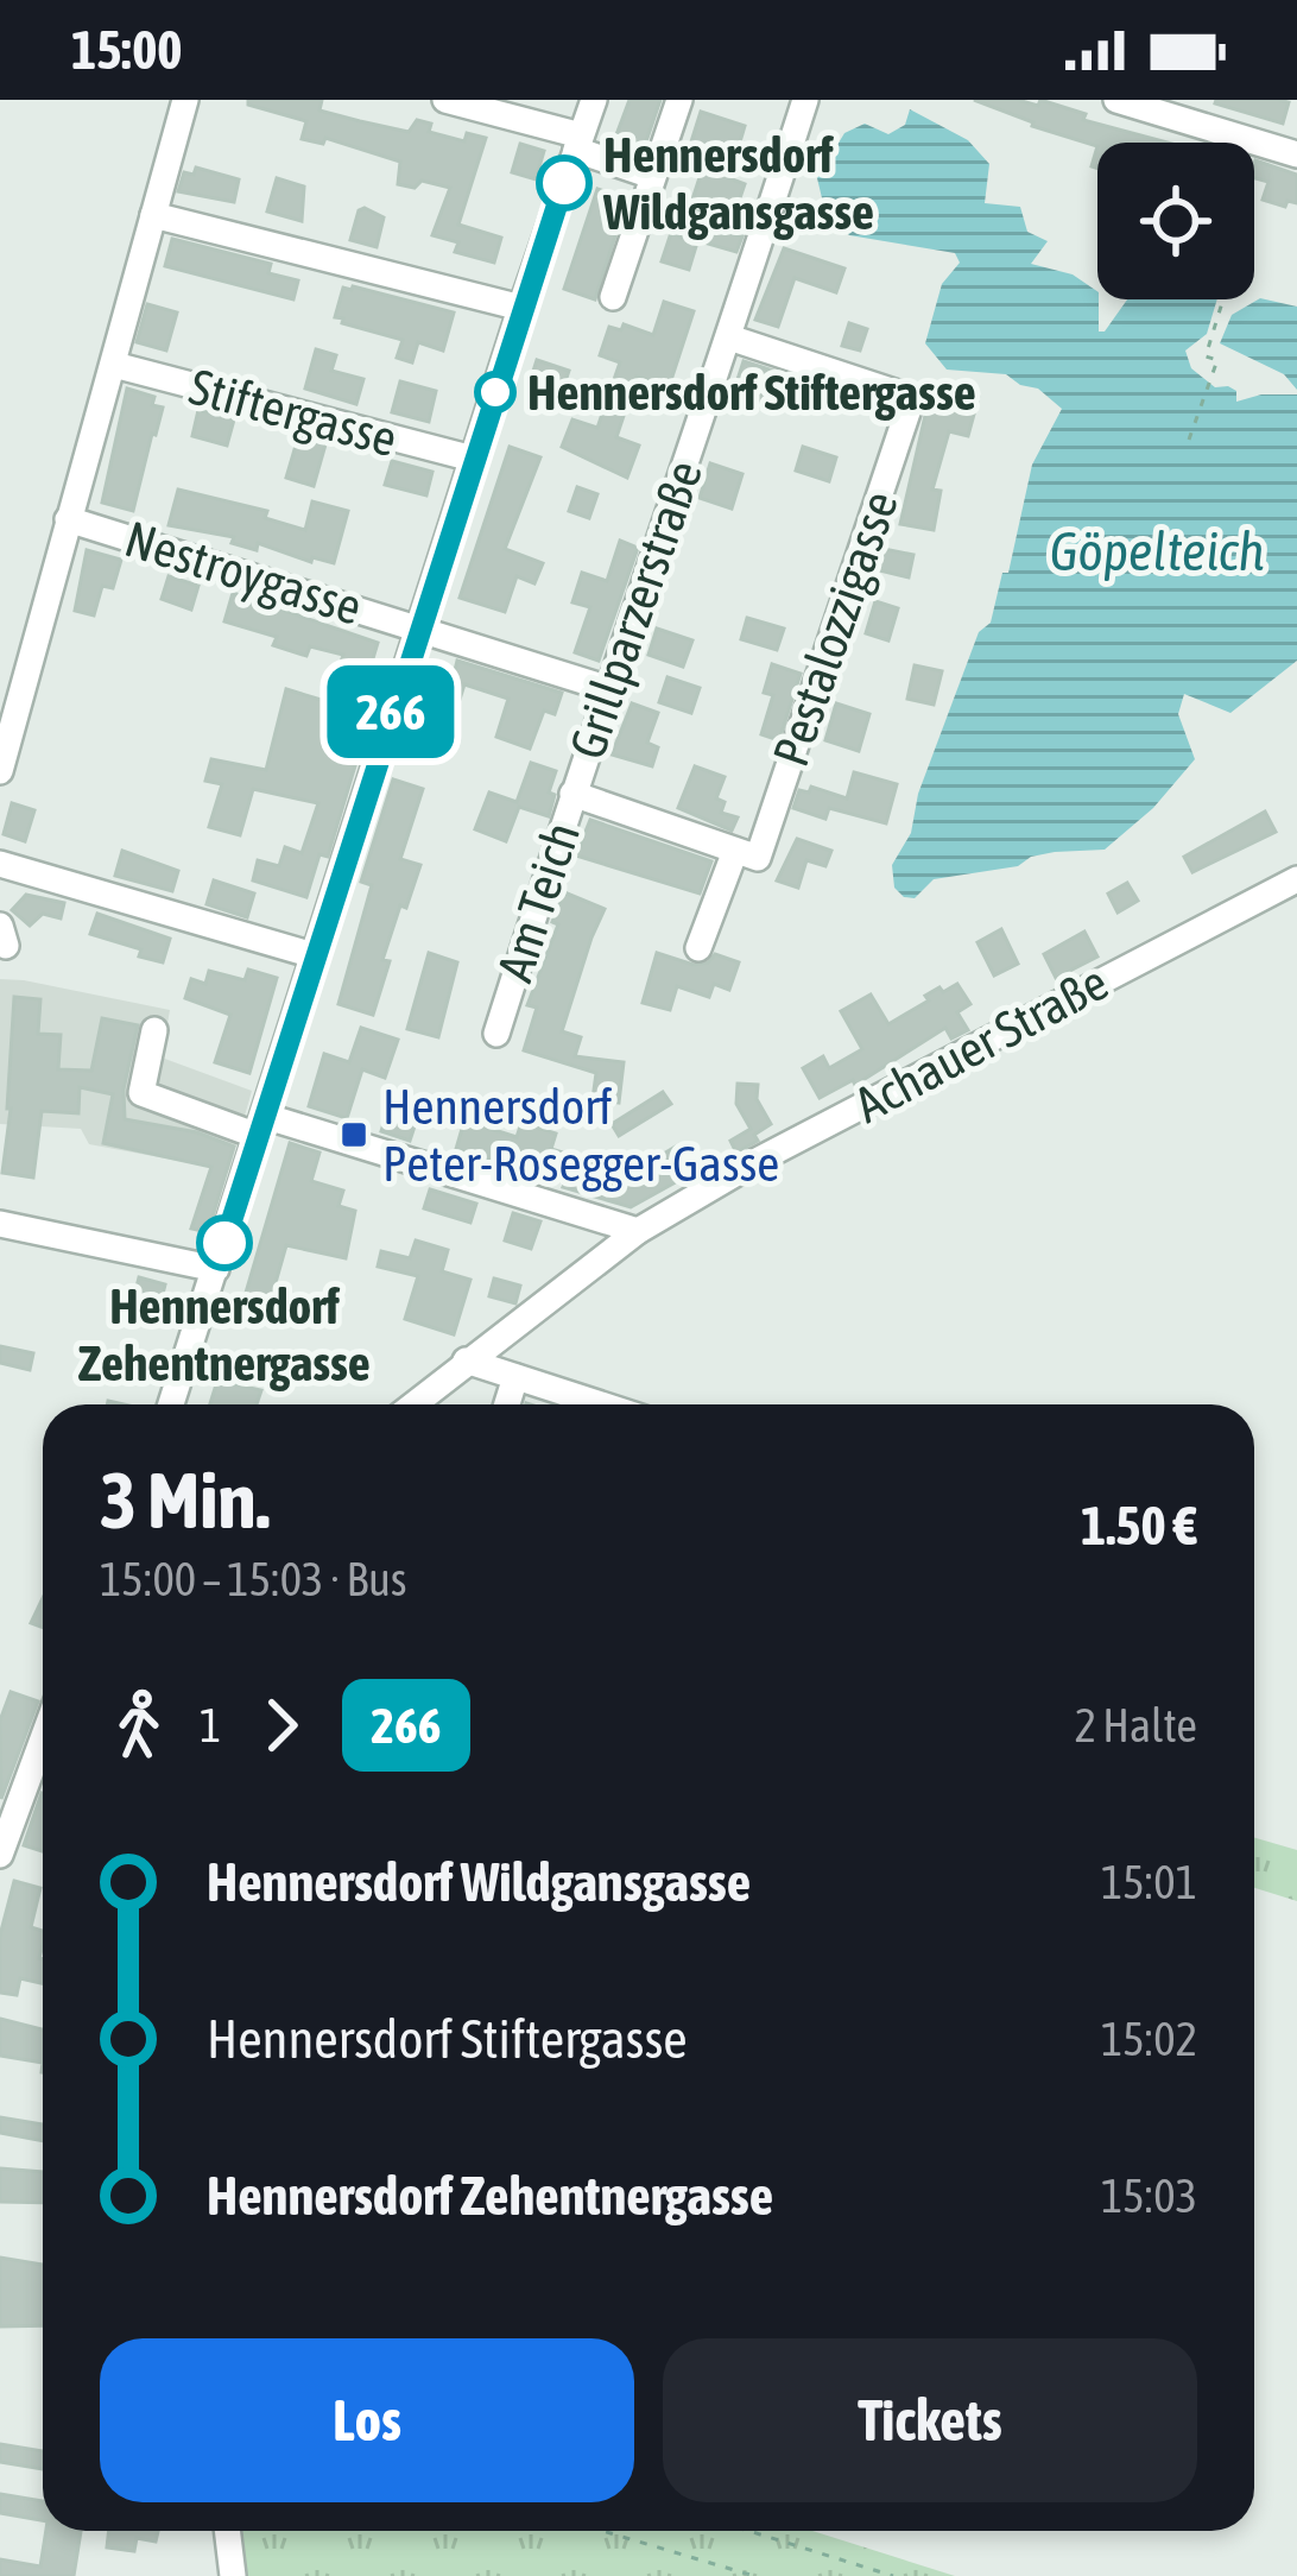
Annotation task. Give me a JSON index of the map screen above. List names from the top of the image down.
{
  "streets": {
    "street": [
      "Stiftergasse",
      "Nestroygasse",
      "Grillparzerstraße",
      "Pestalozzigasse",
      "Am Teich",
      "Achauer Straße"
    ]
  },
  "crossings": [
    ["Nestroygasse", "Grillparzerstraße"],
    ["Grillparzerstraße", "Pestalozzigasse"],
    ["Grillparzerstraße", "Am Teich"],
    ["Pestalozzigasse", "Am Teich"]
  ],
  "water": ["Göpelteich"],
  "places": {
    "other": ["Hennersdorf Wildgansgasse", "Hennersdorf Stiftergasse", "Hennersdorf Zehentnergasse"],
    "transit": ["Hennersdorf Peter-Rosegger-Gasse"]
  },
  "lines": ["bus line 266"],
  "page": {
    "status": "15:00",
    "on_map": "266",
    "heading": ["3 Min.", "15:00 – 15:03 · Bus", "1.50 €"],
    "legs": ["1", "266", "2 Halte"],
    "list": [
      {
        "name": "Hennersdorf Wildgansgasse",
        "value": "15:01"
      },
      {
        "name": "Hennersdorf Stiftergasse",
        "value": "15:02"
      },
      {
        "name": "Hennersdorf Zehentnergasse",
        "value": "15:03"
      }
    ],
    "buttons": ["Los", "Tickets"]
  }
}
